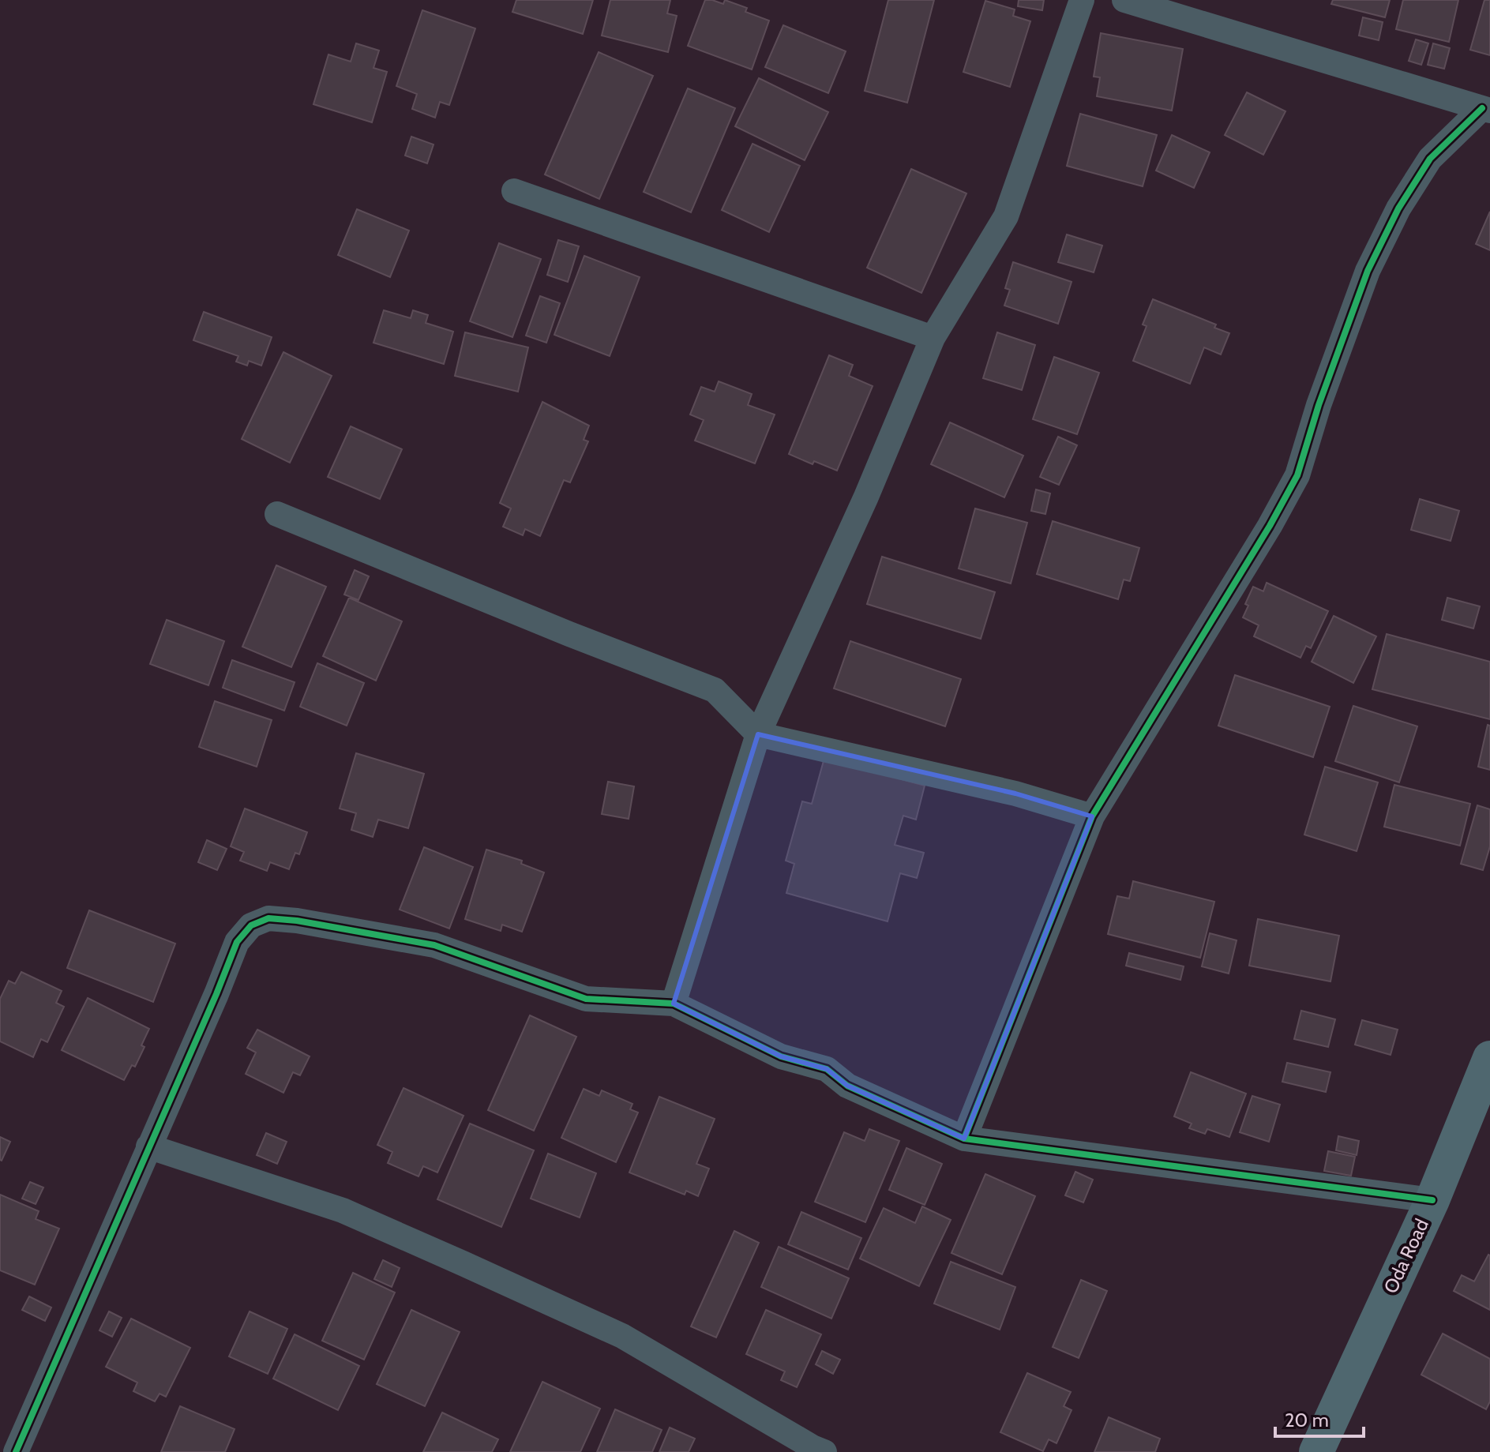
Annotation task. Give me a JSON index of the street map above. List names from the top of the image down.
{
  "streets": {
    "street": ["Oda Road"]
  },
  "scale_bar": "20 m"
}
